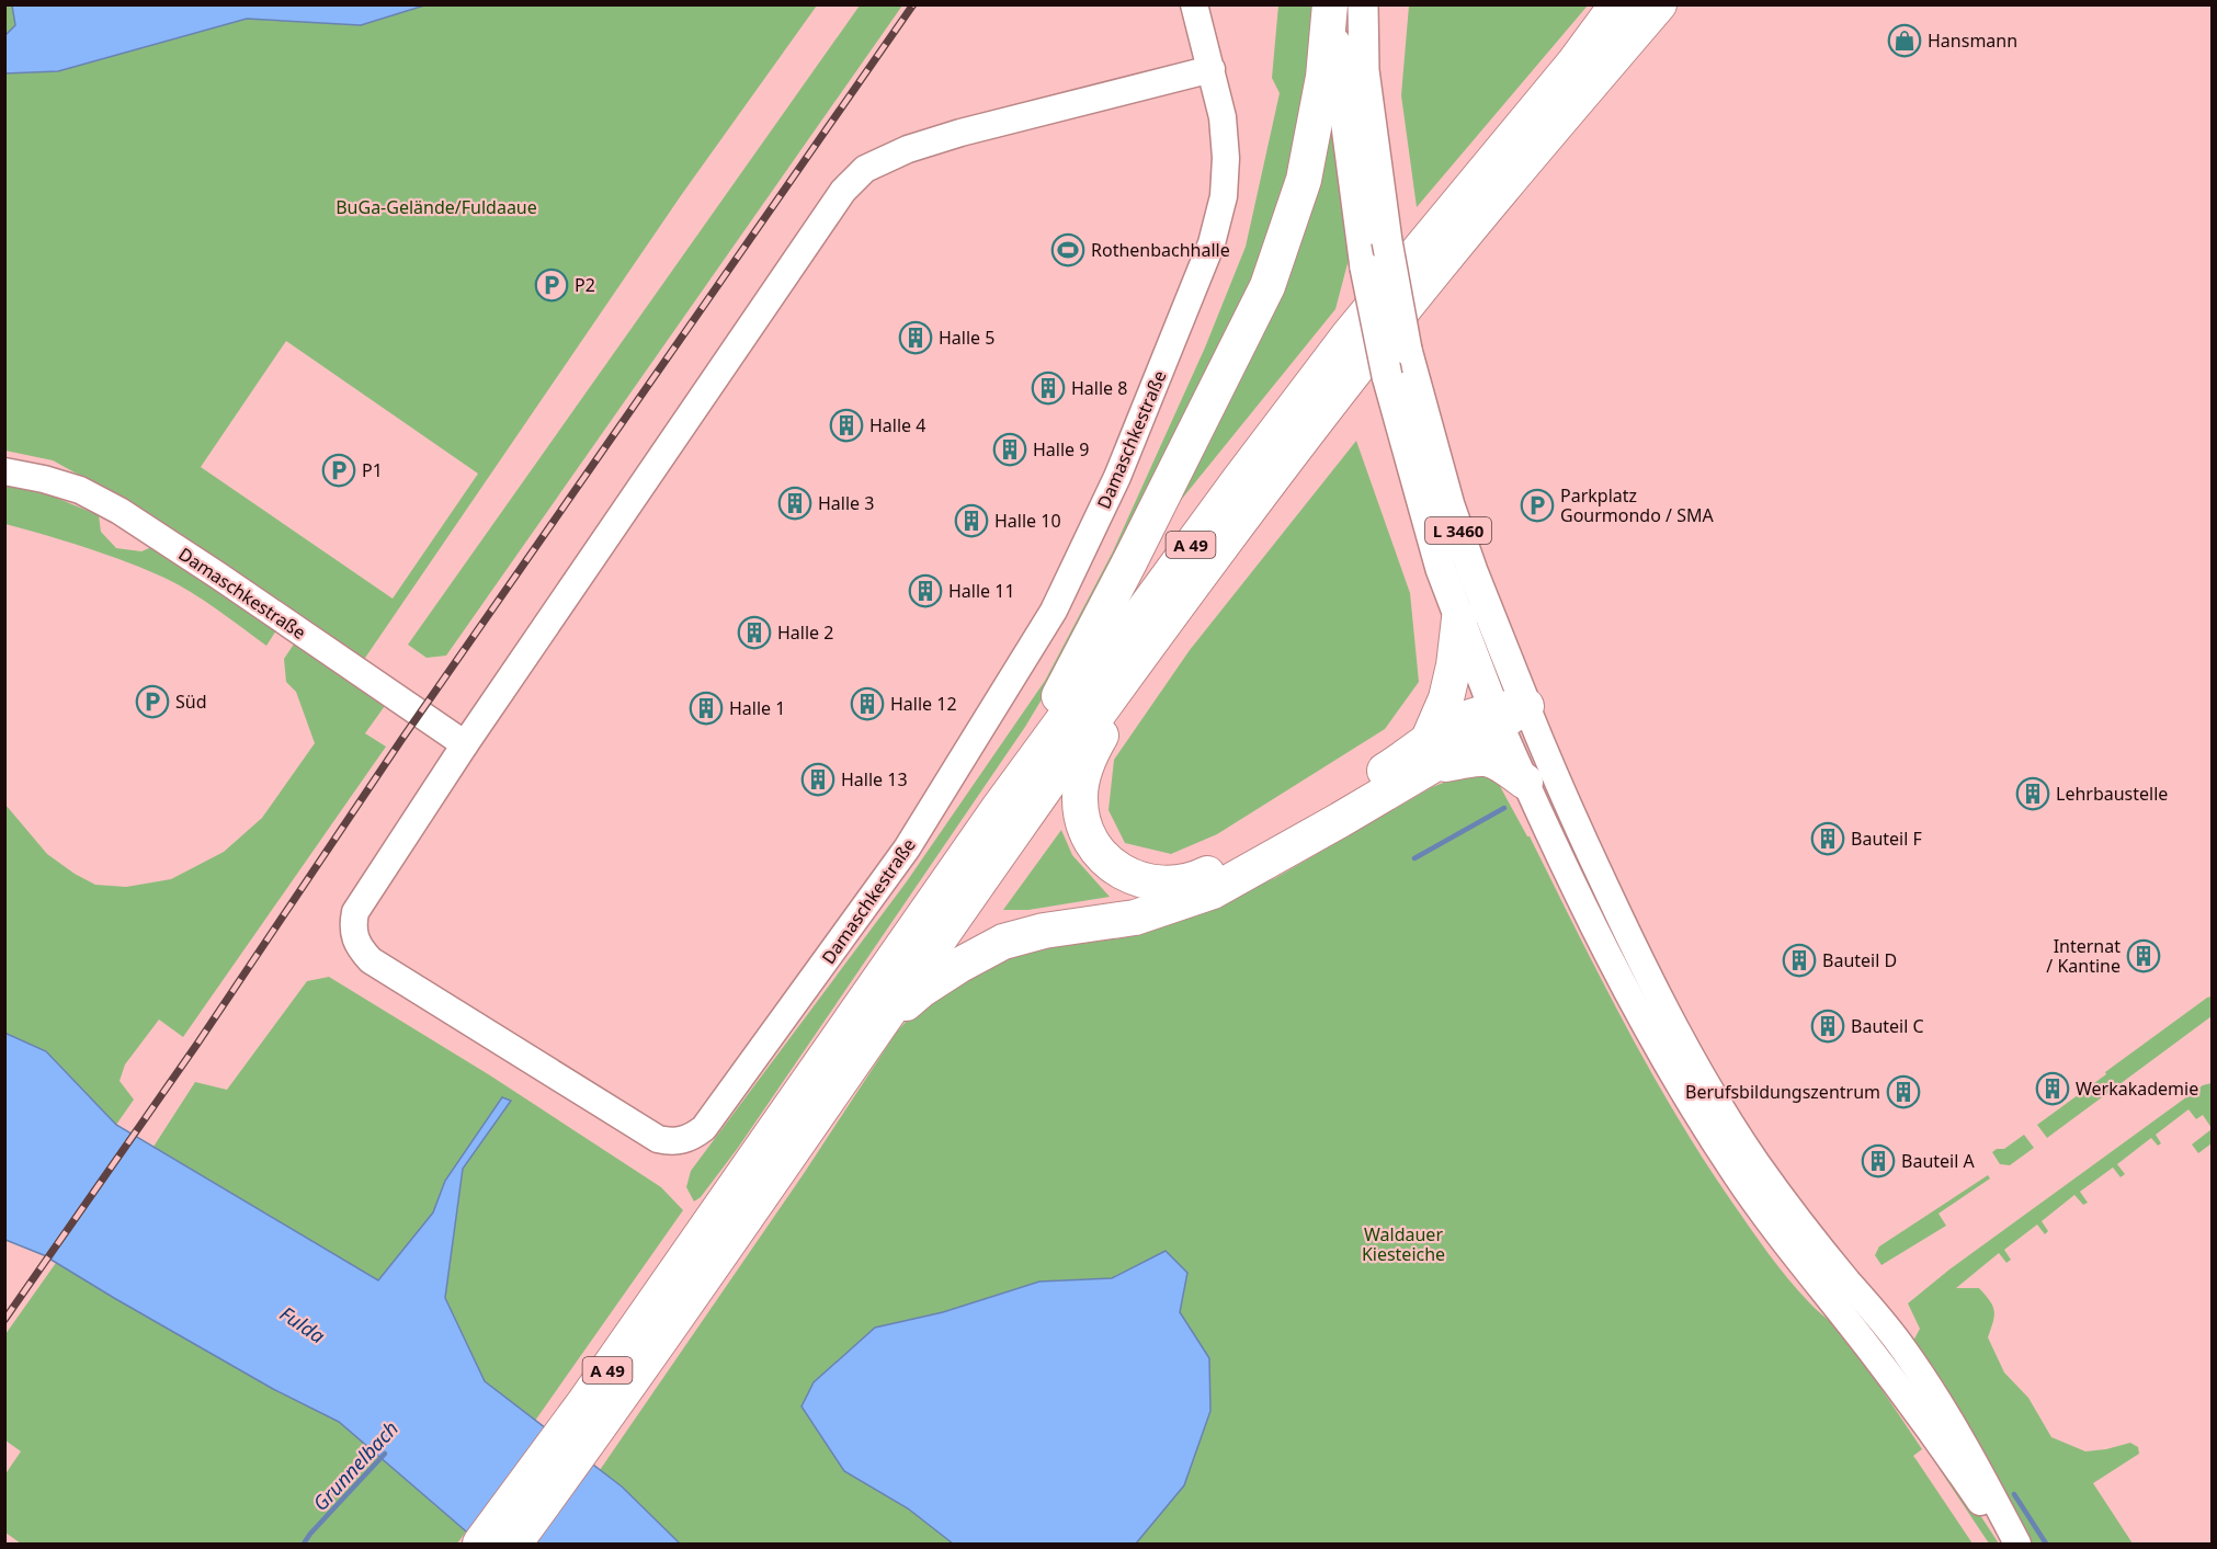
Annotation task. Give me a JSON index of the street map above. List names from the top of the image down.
{
  "streets": {
    "highway": ["A 49"],
    "main road": ["L 3460"],
    "street": ["Damaschkestraße"]
  },
  "water": ["Fulda", "Grunnelbach"],
  "parks": ["BuGa-Gelände/Fuldaaue", "Waldauer Kiesteiche"],
  "places": {
    "shop": ["Hansmann"],
    "sports": ["Rothenbachhalle"],
    "parking": [
      "P2",
      "P1",
      "Parkplatz Gourmondo / SMA",
      "Süd"
    ],
    "building": [
      "Halle 5",
      "Halle 8",
      "Halle 4",
      "Halle 9",
      "Halle 3",
      "Halle 10",
      "Halle 11",
      "Halle 2",
      "Halle 12",
      "Halle 1",
      "Halle 13",
      "Lehrbaustelle",
      "Bauteil F",
      "Internat / Kantine",
      "Bauteil D",
      "Bauteil C",
      "Werkakademie",
      "Berufsbildungszentrum",
      "Bauteil A"
    ]
  }
}
